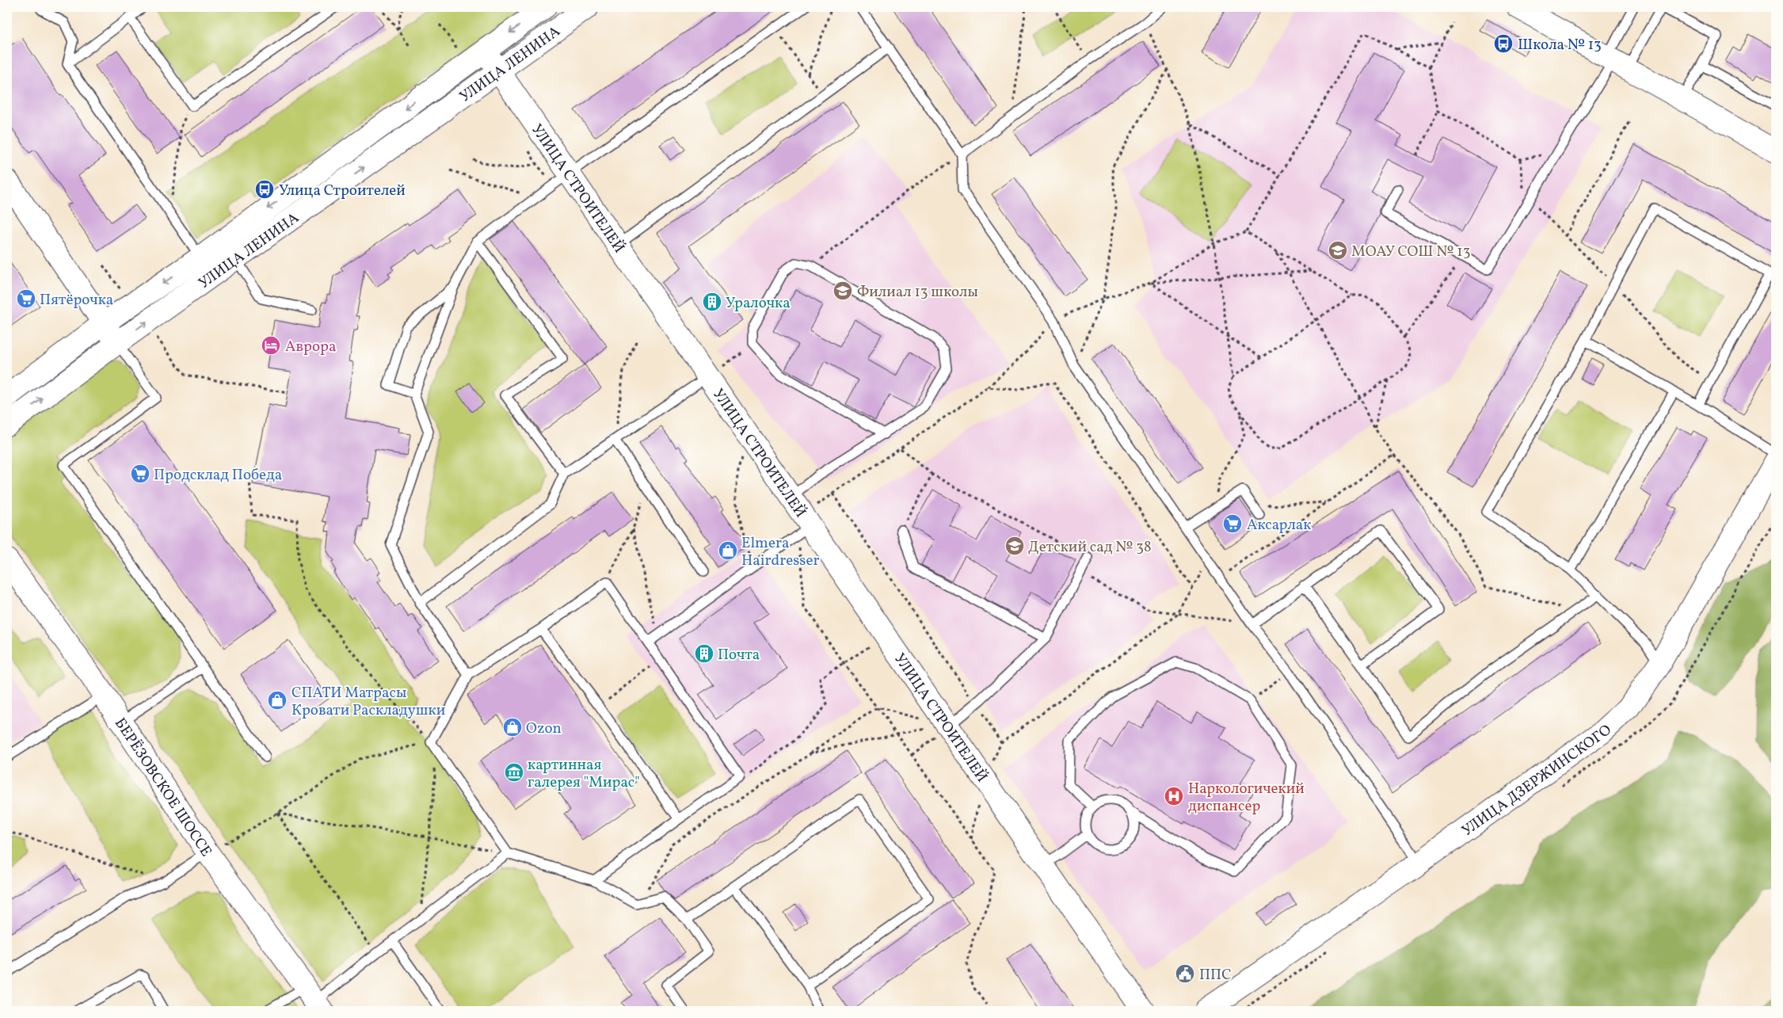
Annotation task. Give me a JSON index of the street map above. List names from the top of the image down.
{
  "streets": {
    "main road": [
      "УЛИЦА ЛЕНИНА",
      "УЛИЦА СТРОИТЕЛЕЙ",
      "УЛИЦА ДЗЕРЖИНСКОГО",
      "БЕРЁЗОВСКОЕ ШОССЕ"
    ]
  },
  "crossings": [
    ["УЛИЦА ЛЕНИНА", "УЛИЦА СТРОИТЕЛЕЙ"]
  ],
  "places": {
    "bus stop": ["Школа № 13", "Улица Строителей"],
    "school or university": ["МОАУ СОШ № 13", "Филиал 13 школы", "Детский сад № 38"],
    "supermarket": ["Пятёрочка", "Продсклад Победа", "Аксарлак"],
    "building": ["Уралочка", "Почта"],
    "hotel": ["Аврора"],
    "shop": ["Elmera Hairdresser", "СПАТИ Матрасы Кровати Раскладушки", "Ozon"],
    "museum": ["картинная галерея \"Мирас\""],
    "hospital": ["Наркологичекий диспансер"],
    "public building": ["ППС"]
  }
}
